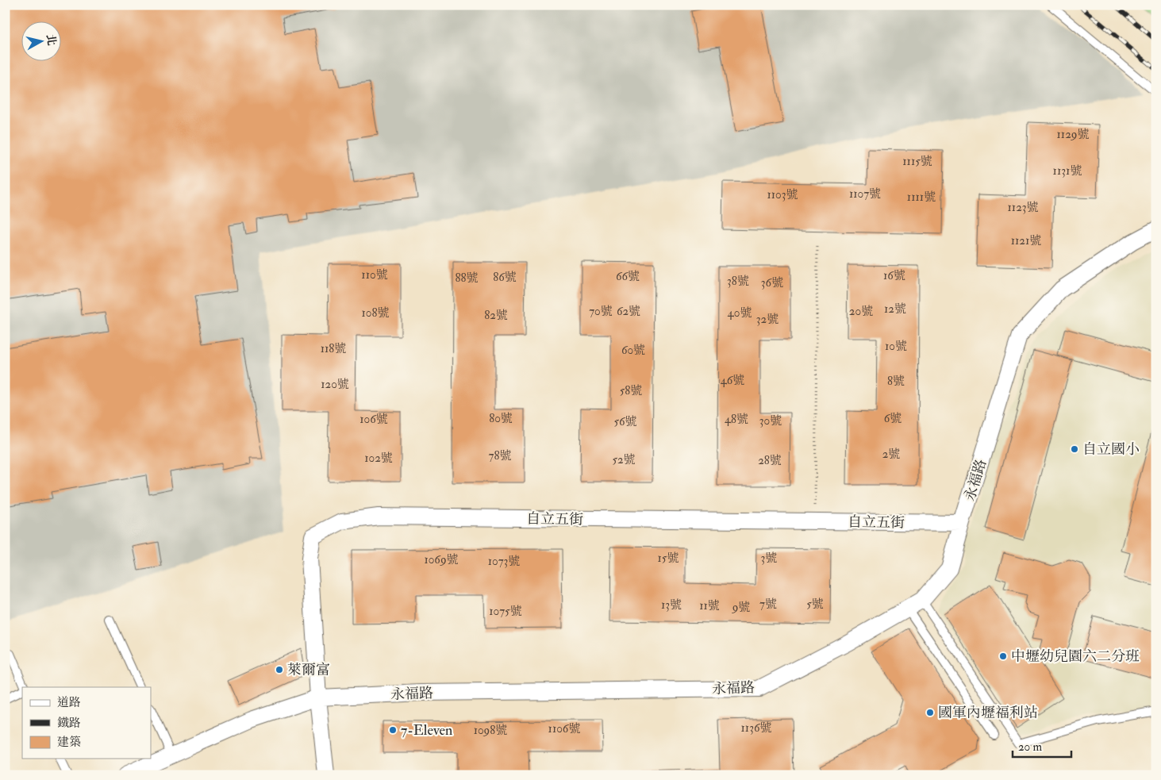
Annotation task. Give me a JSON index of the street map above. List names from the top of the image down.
{
  "streets": {
    "street": ["永福路", "自立五街"]
  },
  "crossings": [
    ["永福路", "自立五街"]
  ],
  "places": [
    "自立國小",
    "中壢幼兒園六二分班",
    "萊爾富",
    "國軍內壢福利站",
    "7-Eleven"
  ],
  "house_numbers": [
    "1129號",
    "1115號",
    "1131號",
    "1107號",
    "1103號",
    "1111號",
    "1123號",
    "1121號",
    "110號",
    "16號",
    "66號",
    "86號",
    "88號",
    "38號",
    "36號",
    "12號",
    "70號",
    "62號",
    "20號",
    "108號",
    "40號",
    "82號",
    "32號",
    "10號",
    "118號",
    "60號",
    "46號",
    "8號",
    "120號",
    "58號",
    "80號",
    "6號",
    "106號",
    "48號",
    "30號",
    "56號",
    "2號",
    "78號",
    "102號",
    "52號",
    "28號",
    "15號",
    "3號",
    "1069號",
    "1073號",
    "7號",
    "5號",
    "13號",
    "11號",
    "9號",
    "1075號",
    "1136號",
    "1106號",
    "1098號"
  ],
  "legend": ["道路", "鐵路", "建築"],
  "scale_bar": "20 m",
  "north": "right"
}
